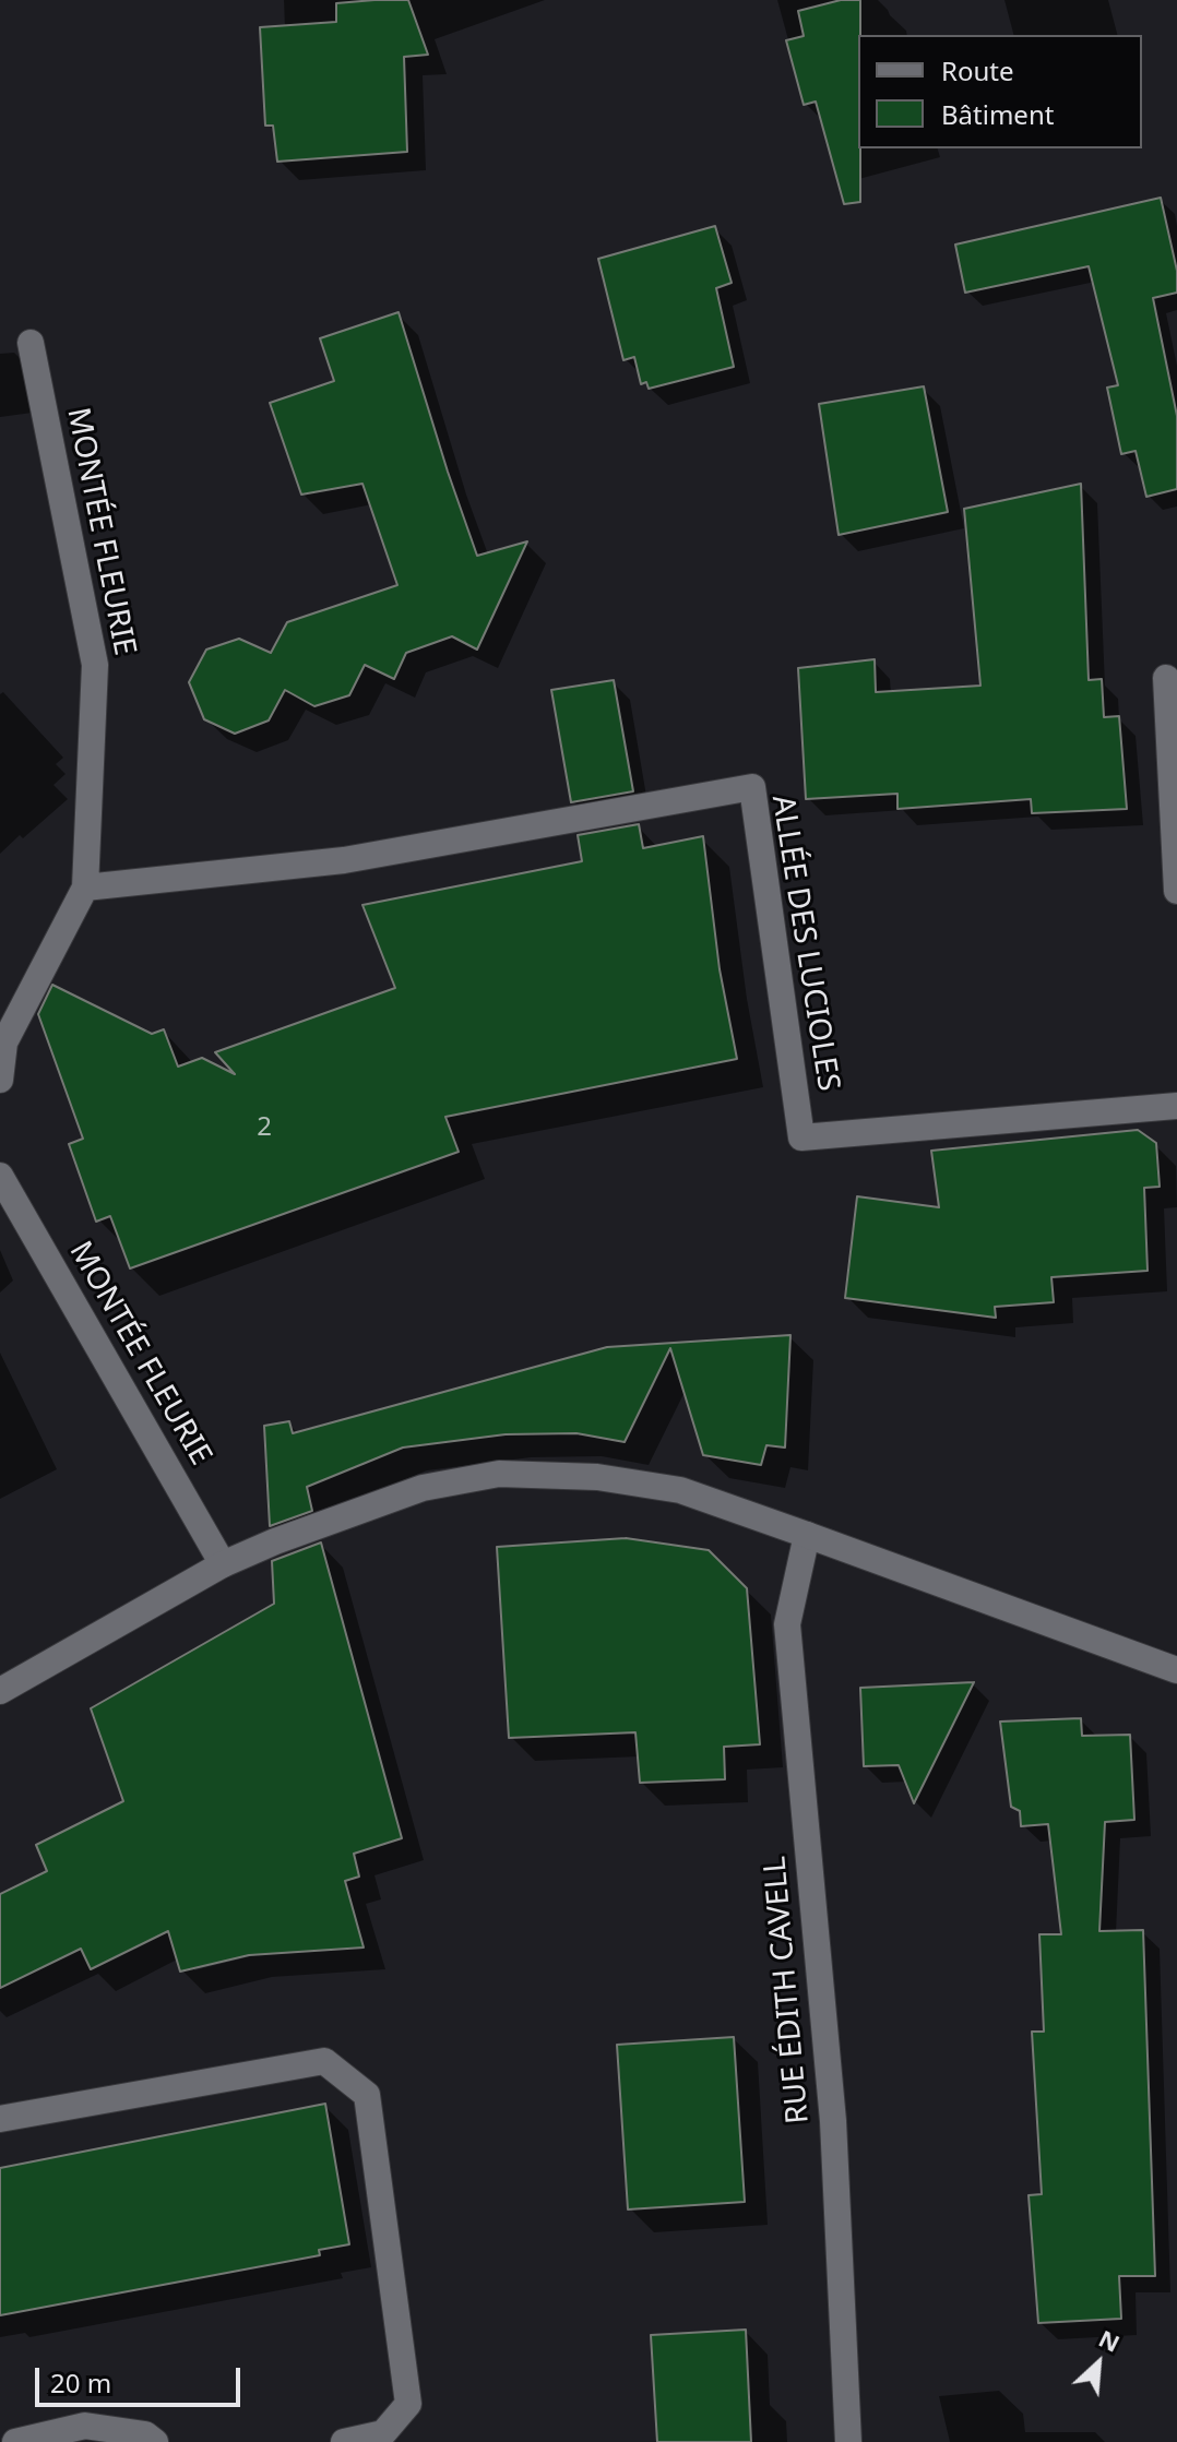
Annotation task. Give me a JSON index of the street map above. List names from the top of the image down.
{
  "streets": {
    "street": ["MONTÉE FLEURIE", "ALLÉE DES LUCIOLES", "RUE ÉDITH CAVELL"]
  },
  "crossings": [
    ["MONTÉE FLEURIE", "ALLÉE DES LUCIOLES"]
  ],
  "house_numbers": ["2"],
  "legend": ["Route", "Bâtiment"],
  "scale_bar": "20 m",
  "north": "top right"
}
